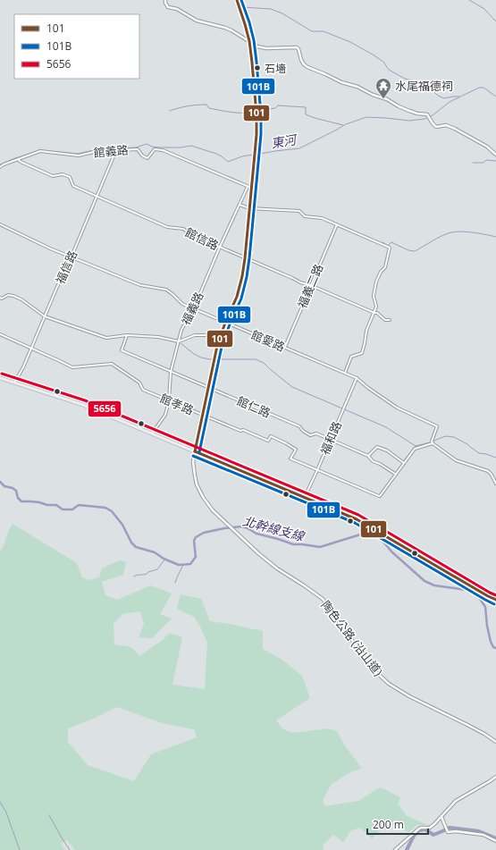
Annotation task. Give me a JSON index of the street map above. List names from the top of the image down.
{
  "streets": {
    "main road": ["陶色公路 (沿山道)"],
    "street": [
      "館義路",
      "館信路",
      "福信路",
      "福義二路",
      "福義路",
      "館愛路",
      "館孝路",
      "館仁路",
      "福和路"
    ]
  },
  "crossings": [
    ["館義路", "館信路"],
    ["館義路", "福信路"],
    ["館義路", "福義路"],
    ["館義路", "陶色公路 (沿山道)"],
    ["館信路", "福信路"],
    ["館信路", "福義二路"],
    ["館信路", "福義路"],
    ["館信路", "陶色公路 (沿山道)"],
    ["福信路", "館愛路"],
    ["福信路", "館孝路"],
    ["福義二路", "館愛路"],
    ["福義路", "館愛路"],
    ["福義路", "館孝路"],
    ["福義路", "館仁路"],
    ["館愛路", "福和路"],
    ["館愛路", "陶色公路 (沿山道)"],
    ["館孝路", "館仁路"],
    ["館孝路", "福和路"],
    ["館孝路", "陶色公路 (沿山道)"],
    ["館仁路", "福和路"],
    ["館仁路", "陶色公路 (沿山道)"]
  ],
  "water": ["東河", "北幹線支線"],
  "places": {
    "other": ["石墻"],
    "temple": ["水尾福德祠"]
  },
  "lines": ["transit line 101", "transit line 101B", "transit line 5656"],
  "legend": ["101", "101B", "5656"],
  "scale_bar": "200 m"
}
